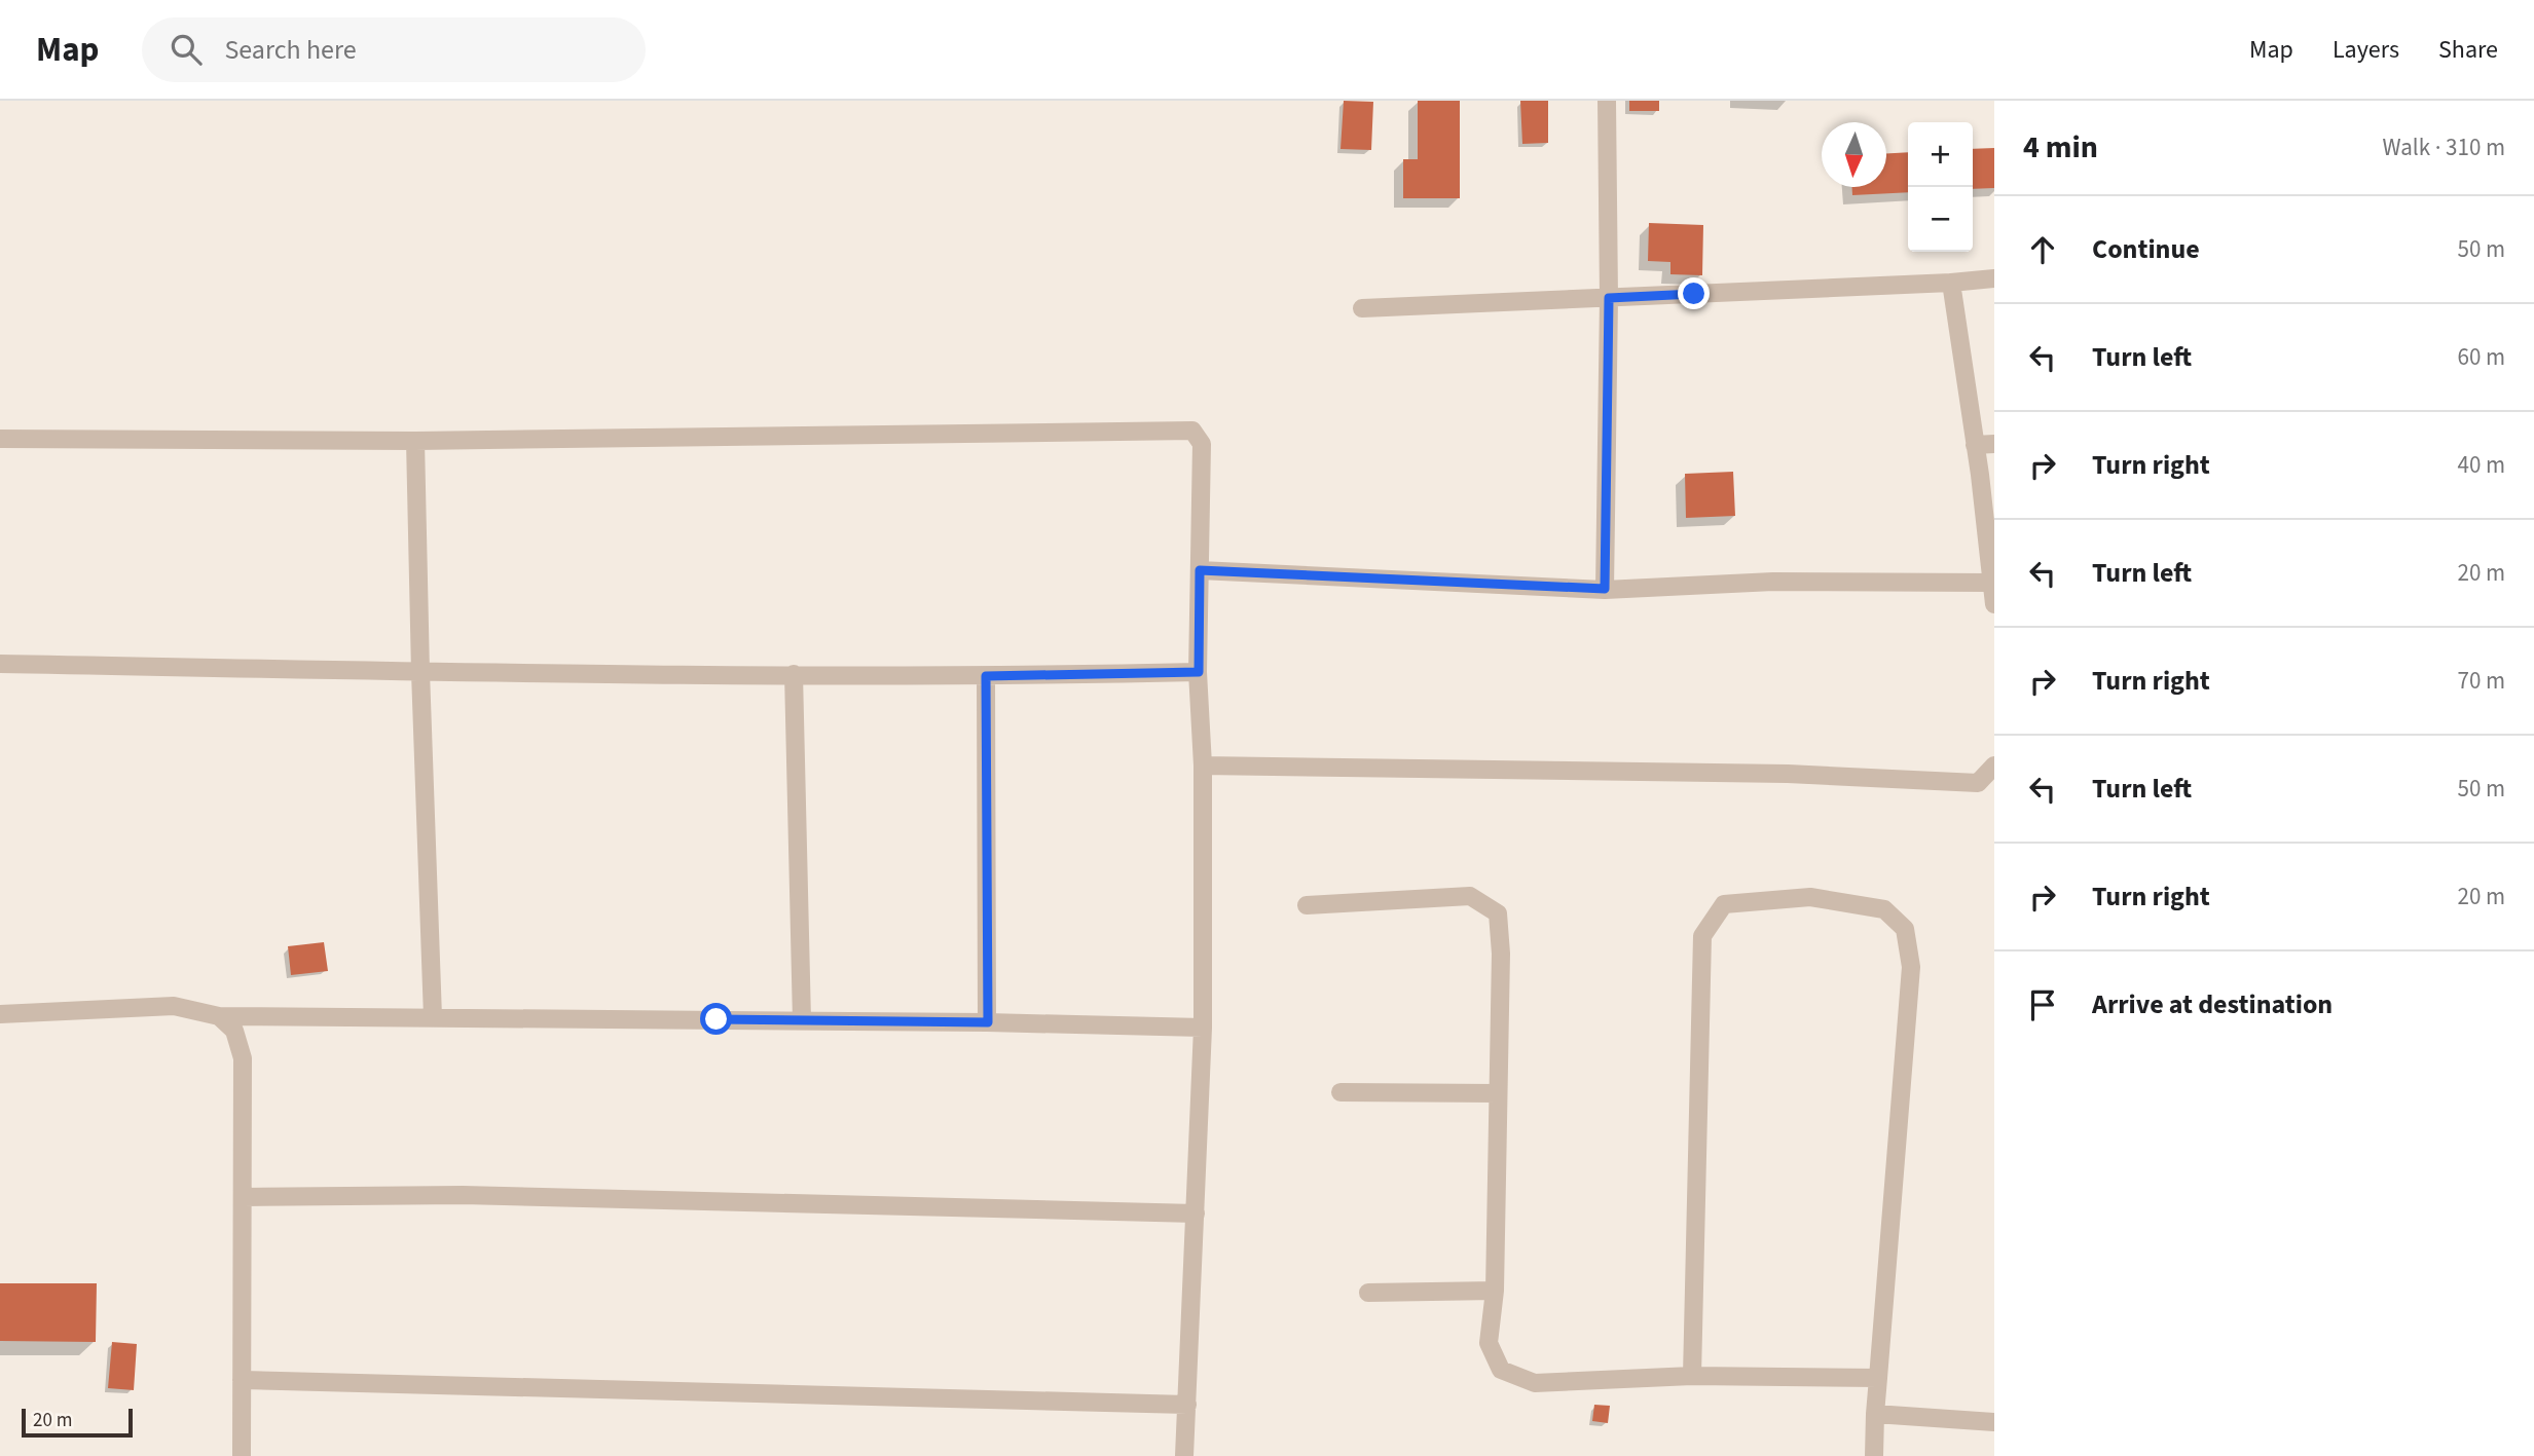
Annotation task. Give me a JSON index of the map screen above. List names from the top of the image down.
{
  "scale_bar": "20 m",
  "north": "bottom",
  "page": {
    "header": "Map",
    "search": "Search here",
    "nav": ["Map", "Layers", "Share"],
    "heading": ["4 min", "Walk · 310 m"],
    "map_buttons": ["+", "−"],
    "list": [
      ["Continue", "50 m"],
      ["Turn left", "60 m"],
      ["Turn right", "40 m"],
      ["Turn left", "20 m"],
      ["Turn right", "70 m"],
      ["Turn left", "50 m"],
      ["Turn right", "20 m"],
      "Arrive at destination"
    ],
    "scale": "20 m"
  }
}
